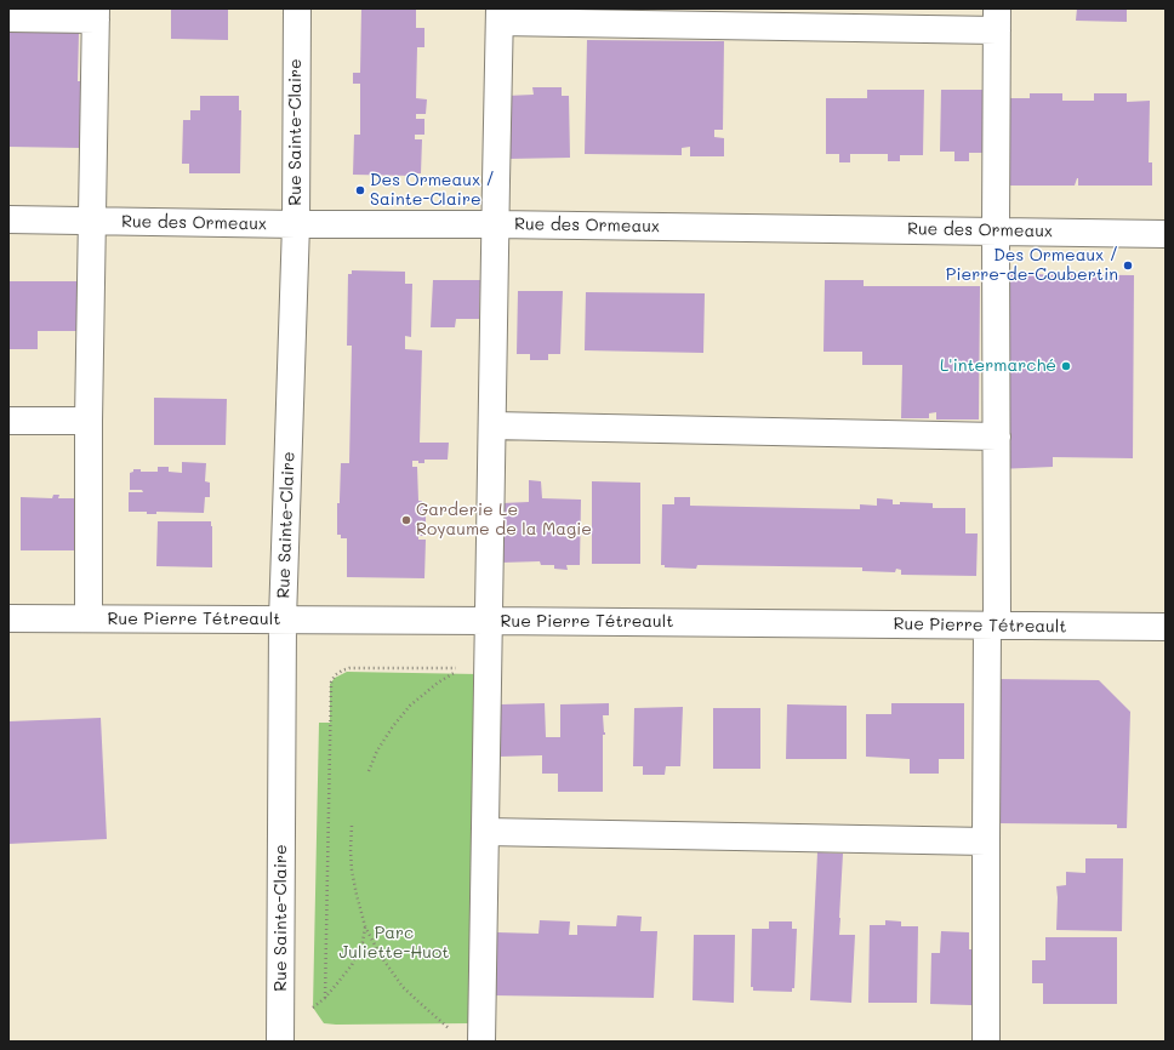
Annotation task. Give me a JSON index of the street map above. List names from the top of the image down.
{
  "streets": {
    "street": ["Rue Sainte-Claire", "Rue des Ormeaux", "Rue Pierre Tétreault"]
  },
  "crossings": [
    ["Rue Sainte-Claire", "Rue des Ormeaux"],
    ["Rue Sainte-Claire", "Rue Pierre Tétreault"]
  ],
  "parks": ["Parc Juliette-Huot"],
  "places": [
    "Des Ormeaux / Sainte-Claire",
    "Des Ormeaux / Pierre-de-Coubertin",
    "L'intermarché",
    "Garderie Le Royaume de la Magie"
  ]
}
